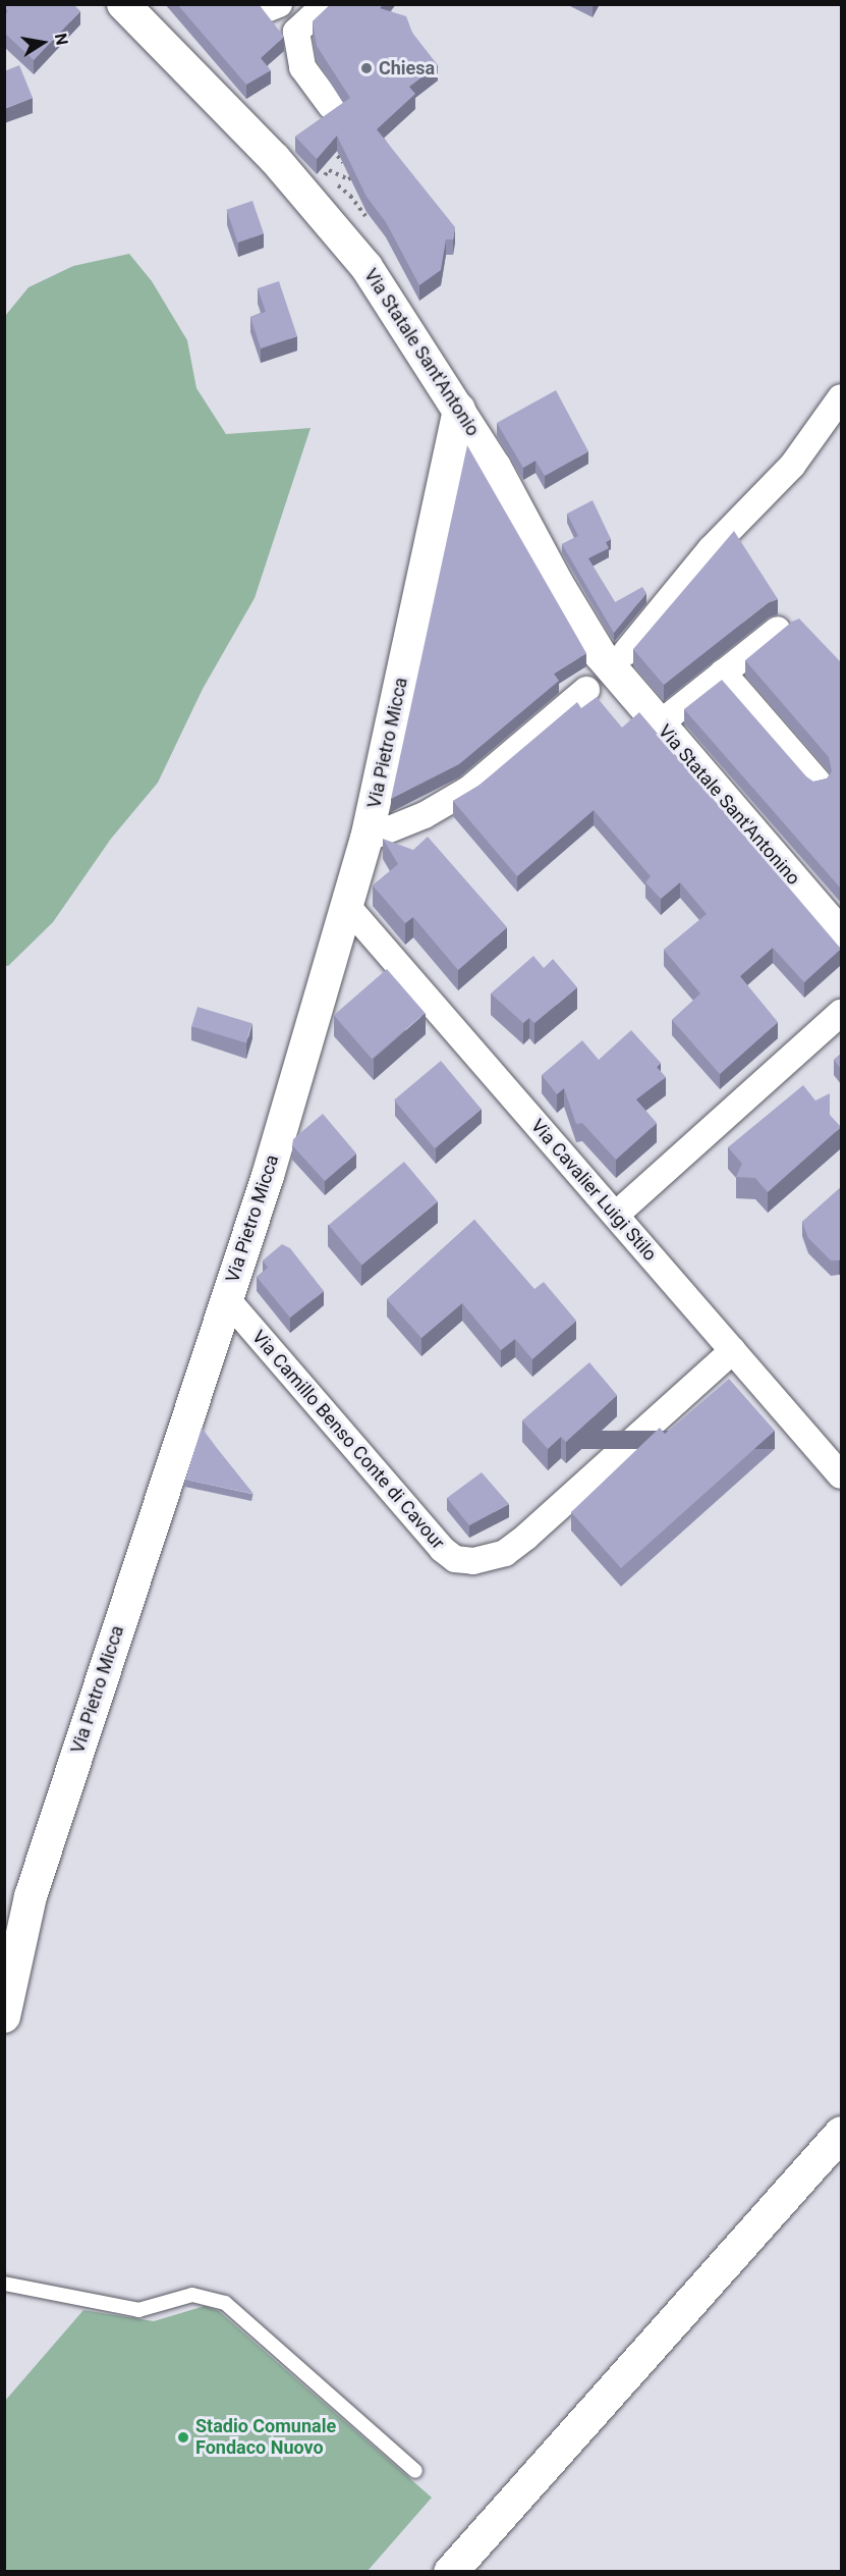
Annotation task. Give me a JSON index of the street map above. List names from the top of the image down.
{
  "streets": {
    "street": [
      "Via Statale Sant'Antonio",
      "Via Pietro Micca",
      "Via Statale Sant'Antonino",
      "Via Cavalier Luigi Stilo",
      "Via Camillo Benso Conte di Cavour"
    ]
  },
  "crossings": [
    ["Via Statale Sant'Antonio", "Via Pietro Micca"],
    ["Via Statale Sant'Antonio", "Via Statale Sant'Antonino"],
    ["Via Pietro Micca", "Via Cavalier Luigi Stilo"],
    ["Via Pietro Micca", "Via Camillo Benso Conte di Cavour"],
    ["Via Cavalier Luigi Stilo", "Via Camillo Benso Conte di Cavour"]
  ],
  "places": ["Chiesa", "Stadio Comunale Fondaco Nuovo"],
  "north": "right"
}
